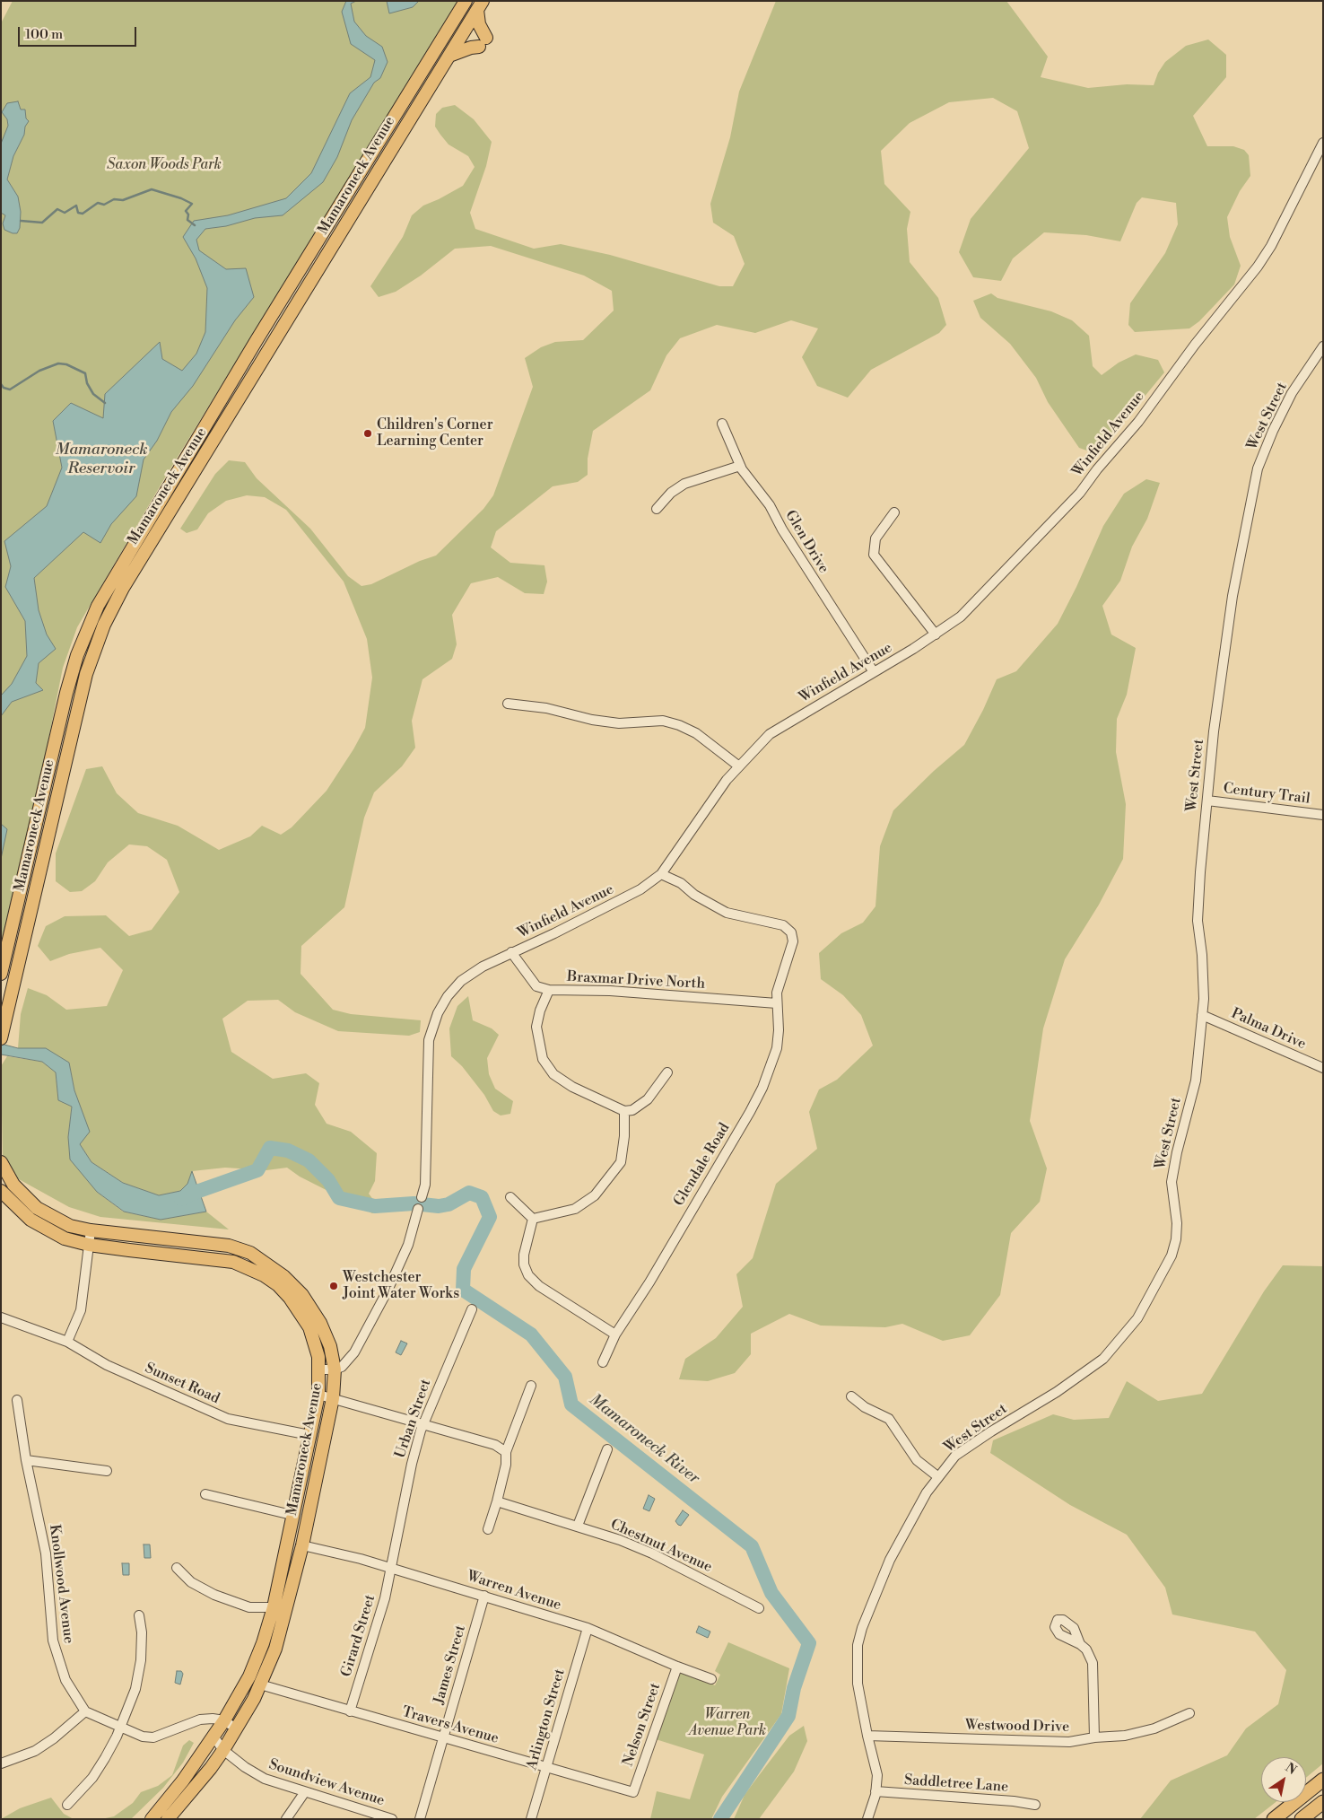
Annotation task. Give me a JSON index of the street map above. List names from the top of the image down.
{
  "streets": {
    "main road": ["Mamaroneck Avenue"],
    "street": [
      "West Street",
      "Winfield Avenue",
      "Glen Drive",
      "Century Trail",
      "Braxmar Drive North",
      "Palma Drive",
      "Glendale Road",
      "Sunset Road",
      "Urban Street",
      "Chestnut Avenue",
      "Knollwood Avenue",
      "Warren Avenue",
      "Girard Street",
      "James Street",
      "Arlington Street",
      "Nelson Street",
      "Travers Avenue",
      "Westwood Drive",
      "Soundview Avenue",
      "Saddletree Lane"
    ]
  },
  "crossings": [
    ["Mamaroneck Avenue", "Sunset Road"],
    ["Mamaroneck Avenue", "Warren Avenue"],
    ["Mamaroneck Avenue", "Travers Avenue"],
    ["Mamaroneck Avenue", "Soundview Avenue"],
    ["West Street", "Century Trail"],
    ["West Street", "Palma Drive"],
    ["West Street", "Westwood Drive"],
    ["West Street", "Saddletree Lane"],
    ["Winfield Avenue", "Glen Drive"],
    ["Winfield Avenue", "Braxmar Drive North"],
    ["Winfield Avenue", "Glendale Road"],
    ["Braxmar Drive North", "Glendale Road"],
    ["Urban Street", "Warren Avenue"],
    ["Urban Street", "Girard Street"],
    ["Warren Avenue", "Girard Street"],
    ["Warren Avenue", "James Street"],
    ["Warren Avenue", "Arlington Street"],
    ["Warren Avenue", "Nelson Street"],
    ["Girard Street", "Travers Avenue"],
    ["James Street", "Travers Avenue"],
    ["Arlington Street", "Travers Avenue"],
    ["Nelson Street", "Travers Avenue"]
  ],
  "water": ["Mamaroneck Reservoir", "Mamaroneck River"],
  "parks": ["Saxon Woods Park", "Warren Avenue Park"],
  "places": ["Children's Corner Learning Center", "Westchester Joint Water Works"],
  "scale_bar": "100 m",
  "north": "top right"
}
